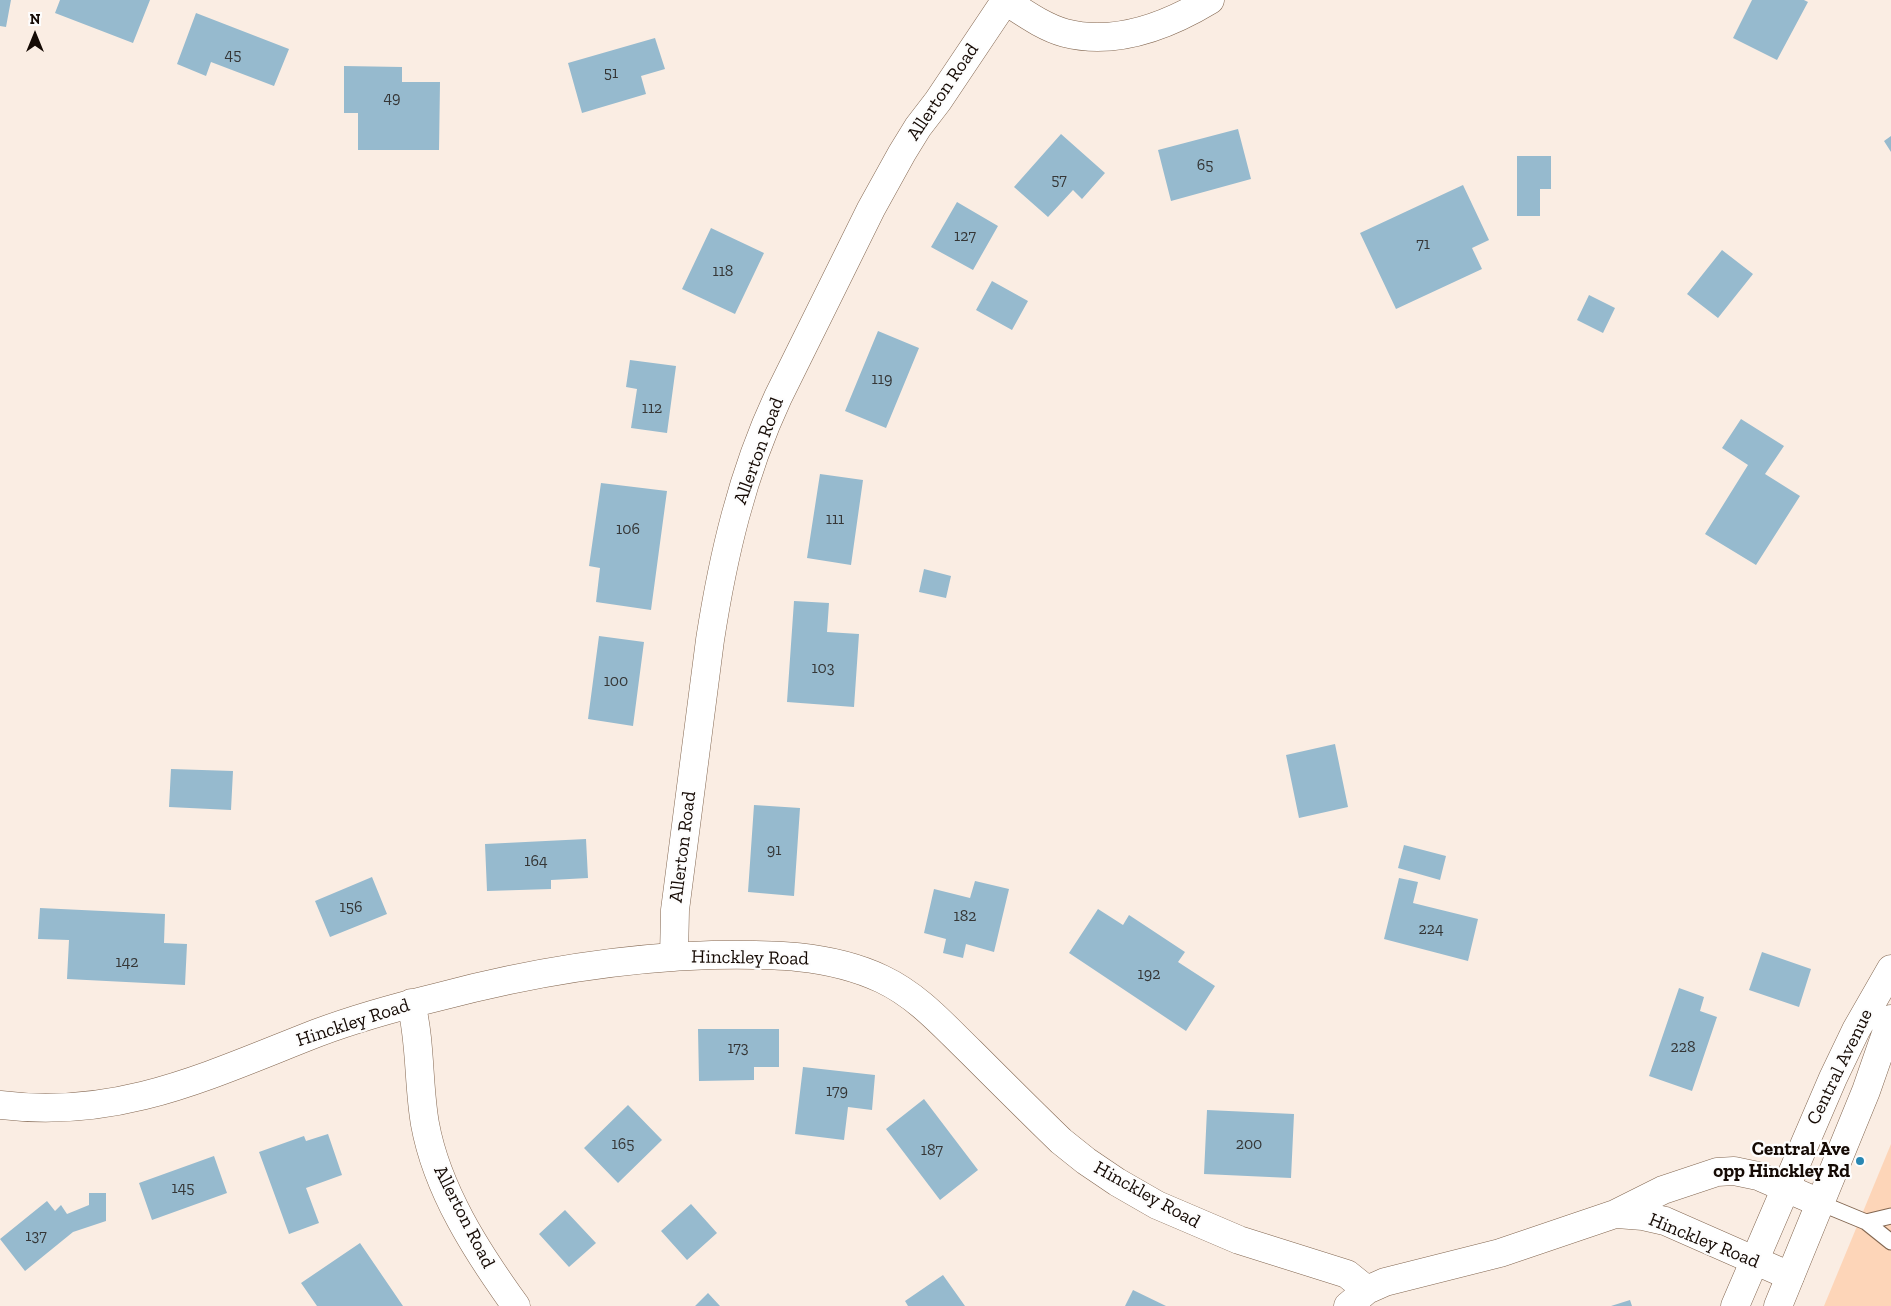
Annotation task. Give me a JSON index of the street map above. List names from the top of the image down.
{
  "streets": {
    "street": ["Allerton Road", "Hinckley Road", "Central Avenue"]
  },
  "crossings": [
    ["Allerton Road", "Hinckley Road"],
    ["Hinckley Road", "Central Avenue"]
  ],
  "places": ["Central Ave opp Hinckley Rd"],
  "house_numbers": [
    "45",
    "51",
    "49",
    "65",
    "57",
    "127",
    "71",
    "118",
    "119",
    "112",
    "111",
    "106",
    "103",
    "100",
    "91",
    "164",
    "156",
    "182",
    "224",
    "142",
    "192",
    "228",
    "173",
    "179",
    "165",
    "200",
    "187",
    "145",
    "137"
  ],
  "north": "top"
}
